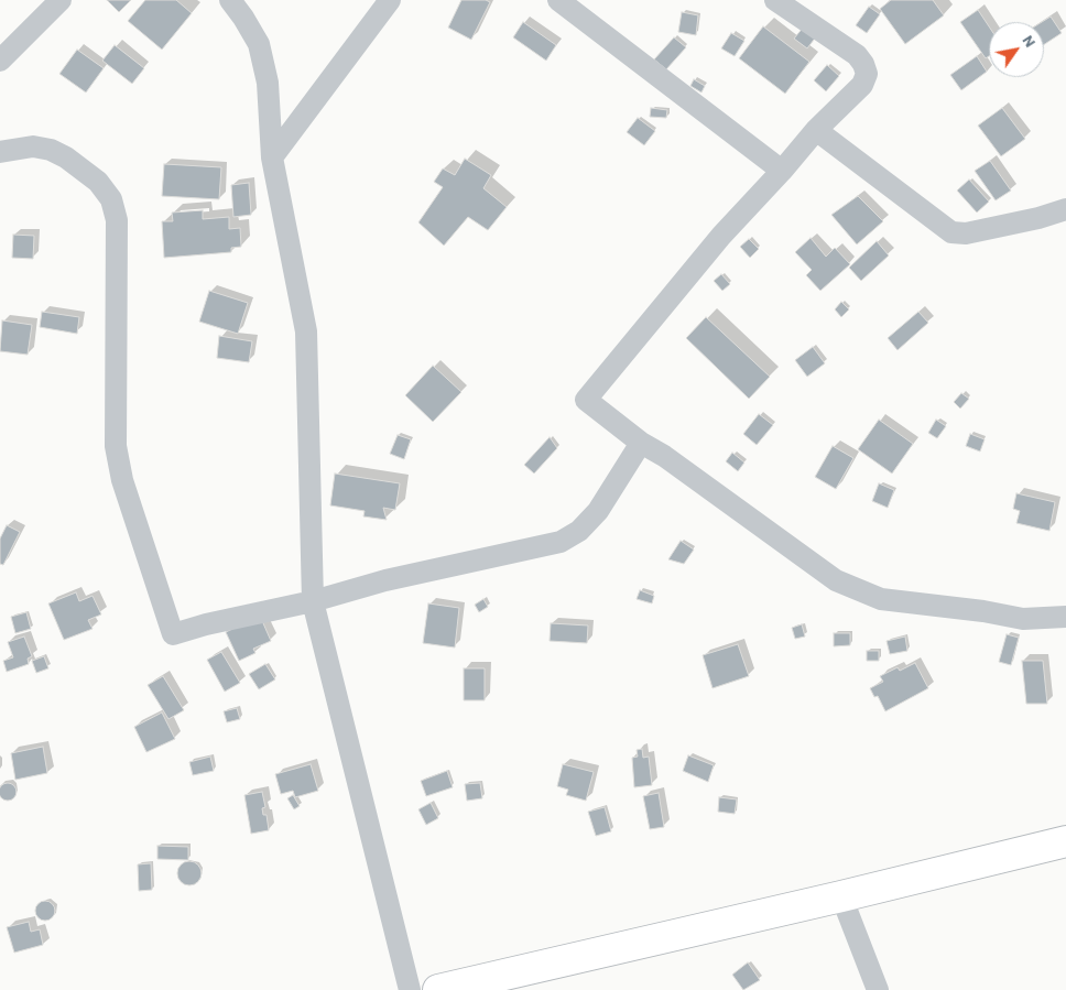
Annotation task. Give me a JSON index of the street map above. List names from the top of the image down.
{
  "north": "top right"
}
